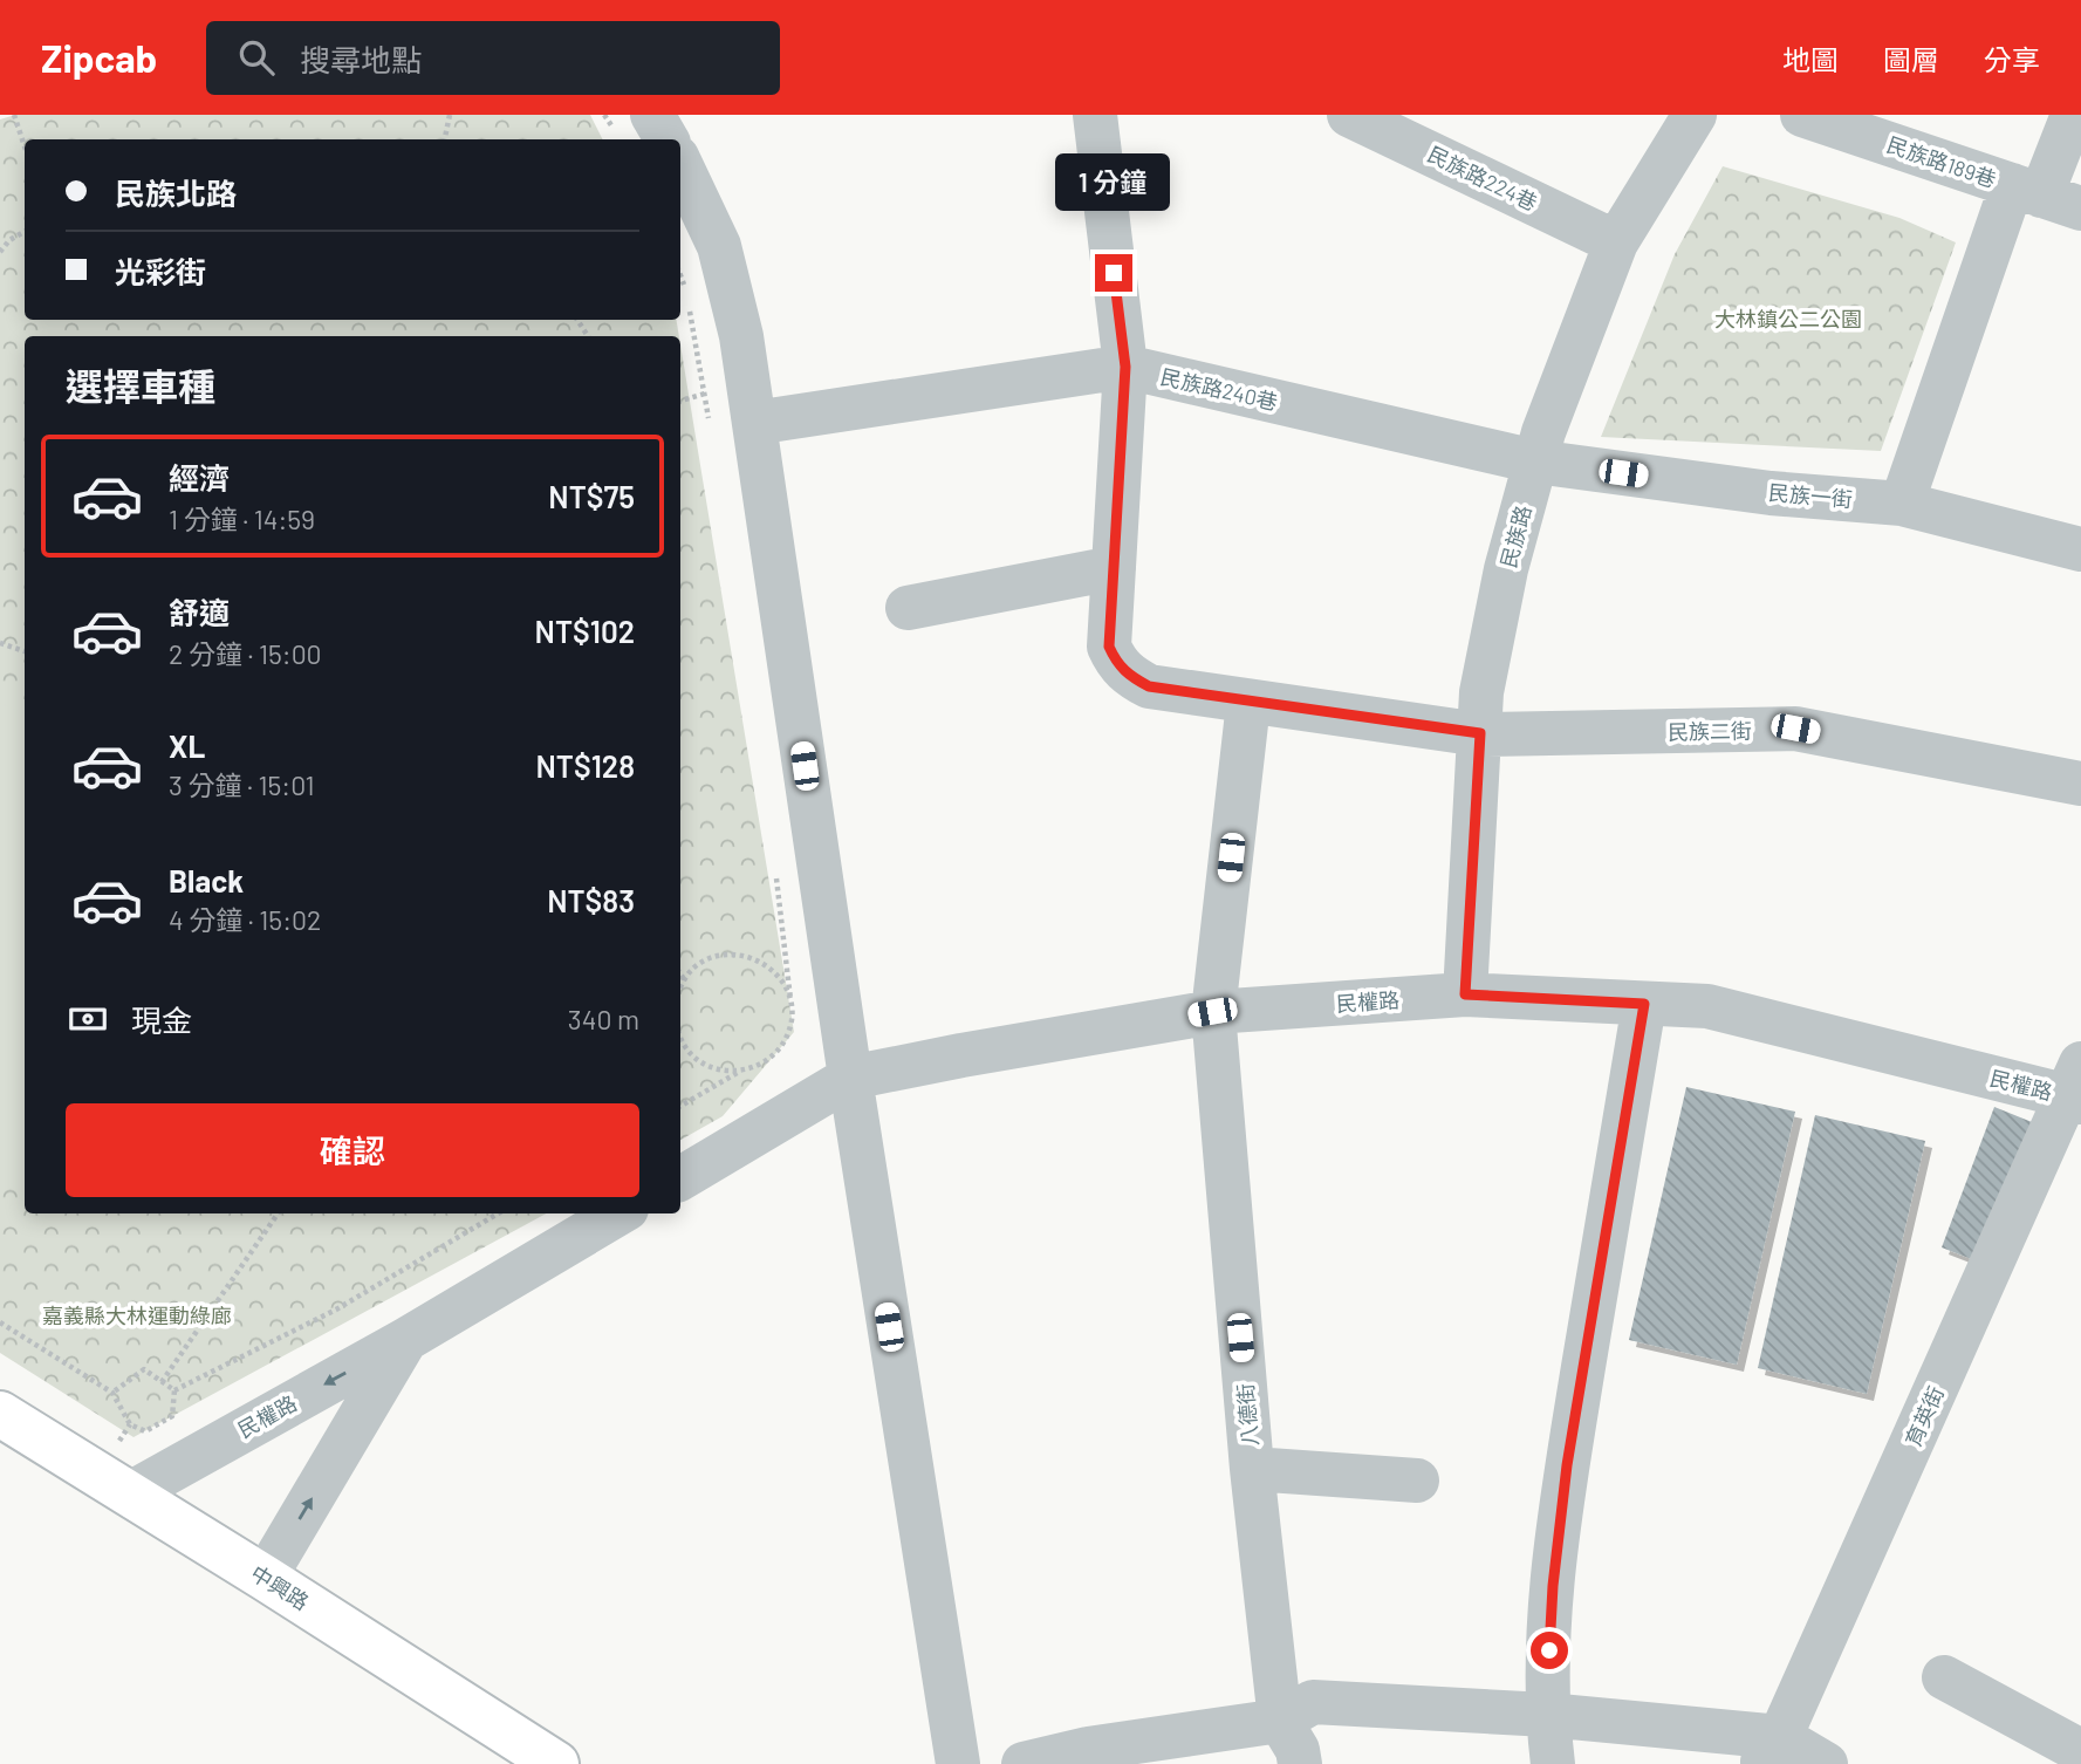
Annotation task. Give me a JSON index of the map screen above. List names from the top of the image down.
{
  "streets": {
    "main road": ["中興路"],
    "street": [
      "民族路189巷",
      "民族路224巷",
      "民族路240巷",
      "民族一街",
      "民族路",
      "民族二街",
      "民權路",
      "八德街",
      "育英街"
    ]
  },
  "crossings": [
    ["民族路224巷", "民族路"],
    ["民族路240巷", "民族一街"],
    ["民族路240巷", "民族路"],
    ["民族路240巷", "民族二街"],
    ["民族一街", "民族路"],
    ["民族路", "民族二街"],
    ["民族路", "民權路"],
    ["民族二街", "八德街"],
    ["民權路", "八德街"],
    ["民權路", "育英街"],
    ["民權路", "中興路"]
  ],
  "parks": ["大林鎮公二公園", "嘉義縣大林運動綠廊"],
  "page": {
    "header": "Zipcab",
    "search": "搜尋地點",
    "nav": ["地圖", "圖層", "分享"],
    "banner": ["民族北路", "光彩街"],
    "bubble": "1 分鐘",
    "heading": "選擇車種",
    "list": [
      {
        "name": "經濟",
        "note": "1 分鐘 · 14:59",
        "value": "NT$75"
      },
      {
        "name": "舒適",
        "note": "2 分鐘 · 15:00",
        "value": "NT$102"
      },
      {
        "name": "XL",
        "note": "3 分鐘 · 15:01",
        "value": "NT$128"
      },
      {
        "name": "Black",
        "note": "4 分鐘 · 15:02",
        "value": "NT$83"
      }
    ],
    "pay": ["現金", "340 m"],
    "buttons": "確認"
  }
}
